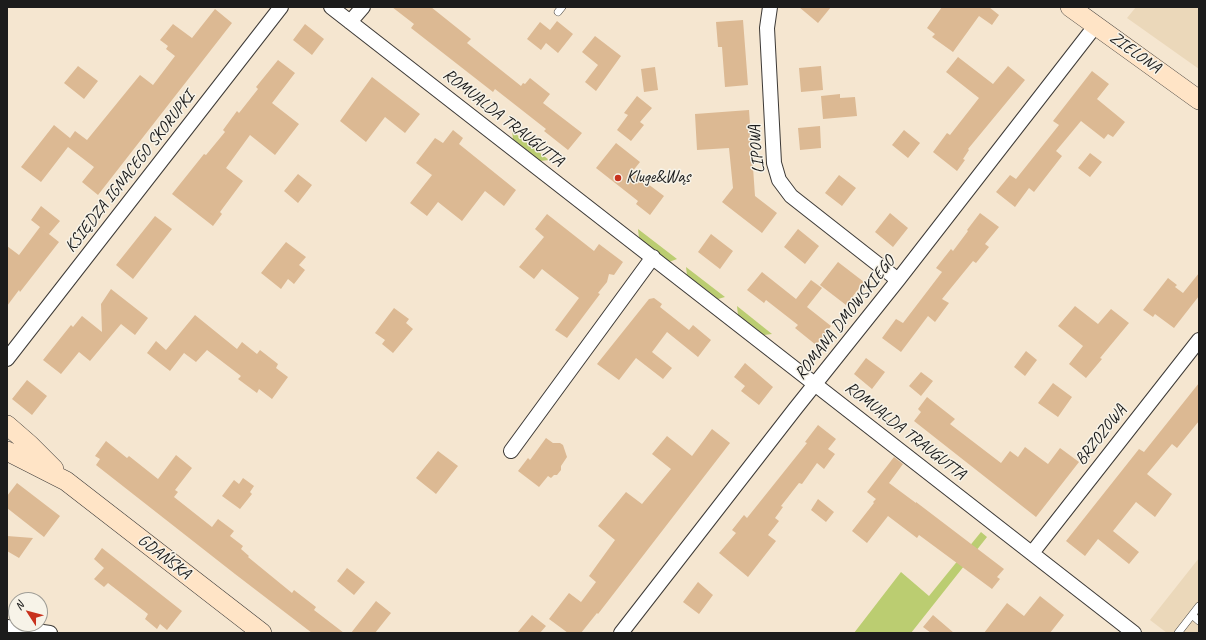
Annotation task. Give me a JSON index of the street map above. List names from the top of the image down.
{
  "streets": {
    "main road": ["ZIELONA", "GDAŃSKA"],
    "street": [
      "ROMUALDA TRAUGUTTA",
      "LIPOWA",
      "KSIĘDZA IGNACEGO SKORUPKI",
      "ROMANA DMOWSKIEGO",
      "BRZOZOWA"
    ]
  },
  "crossings": [
    ["ZIELONA", "ROMANA DMOWSKIEGO"],
    ["ROMUALDA TRAUGUTTA", "ROMANA DMOWSKIEGO"],
    ["ROMUALDA TRAUGUTTA", "BRZOZOWA"],
    ["LIPOWA", "ROMANA DMOWSKIEGO"]
  ],
  "places": ["Kluge&Wąs"],
  "north": "top left"
}
